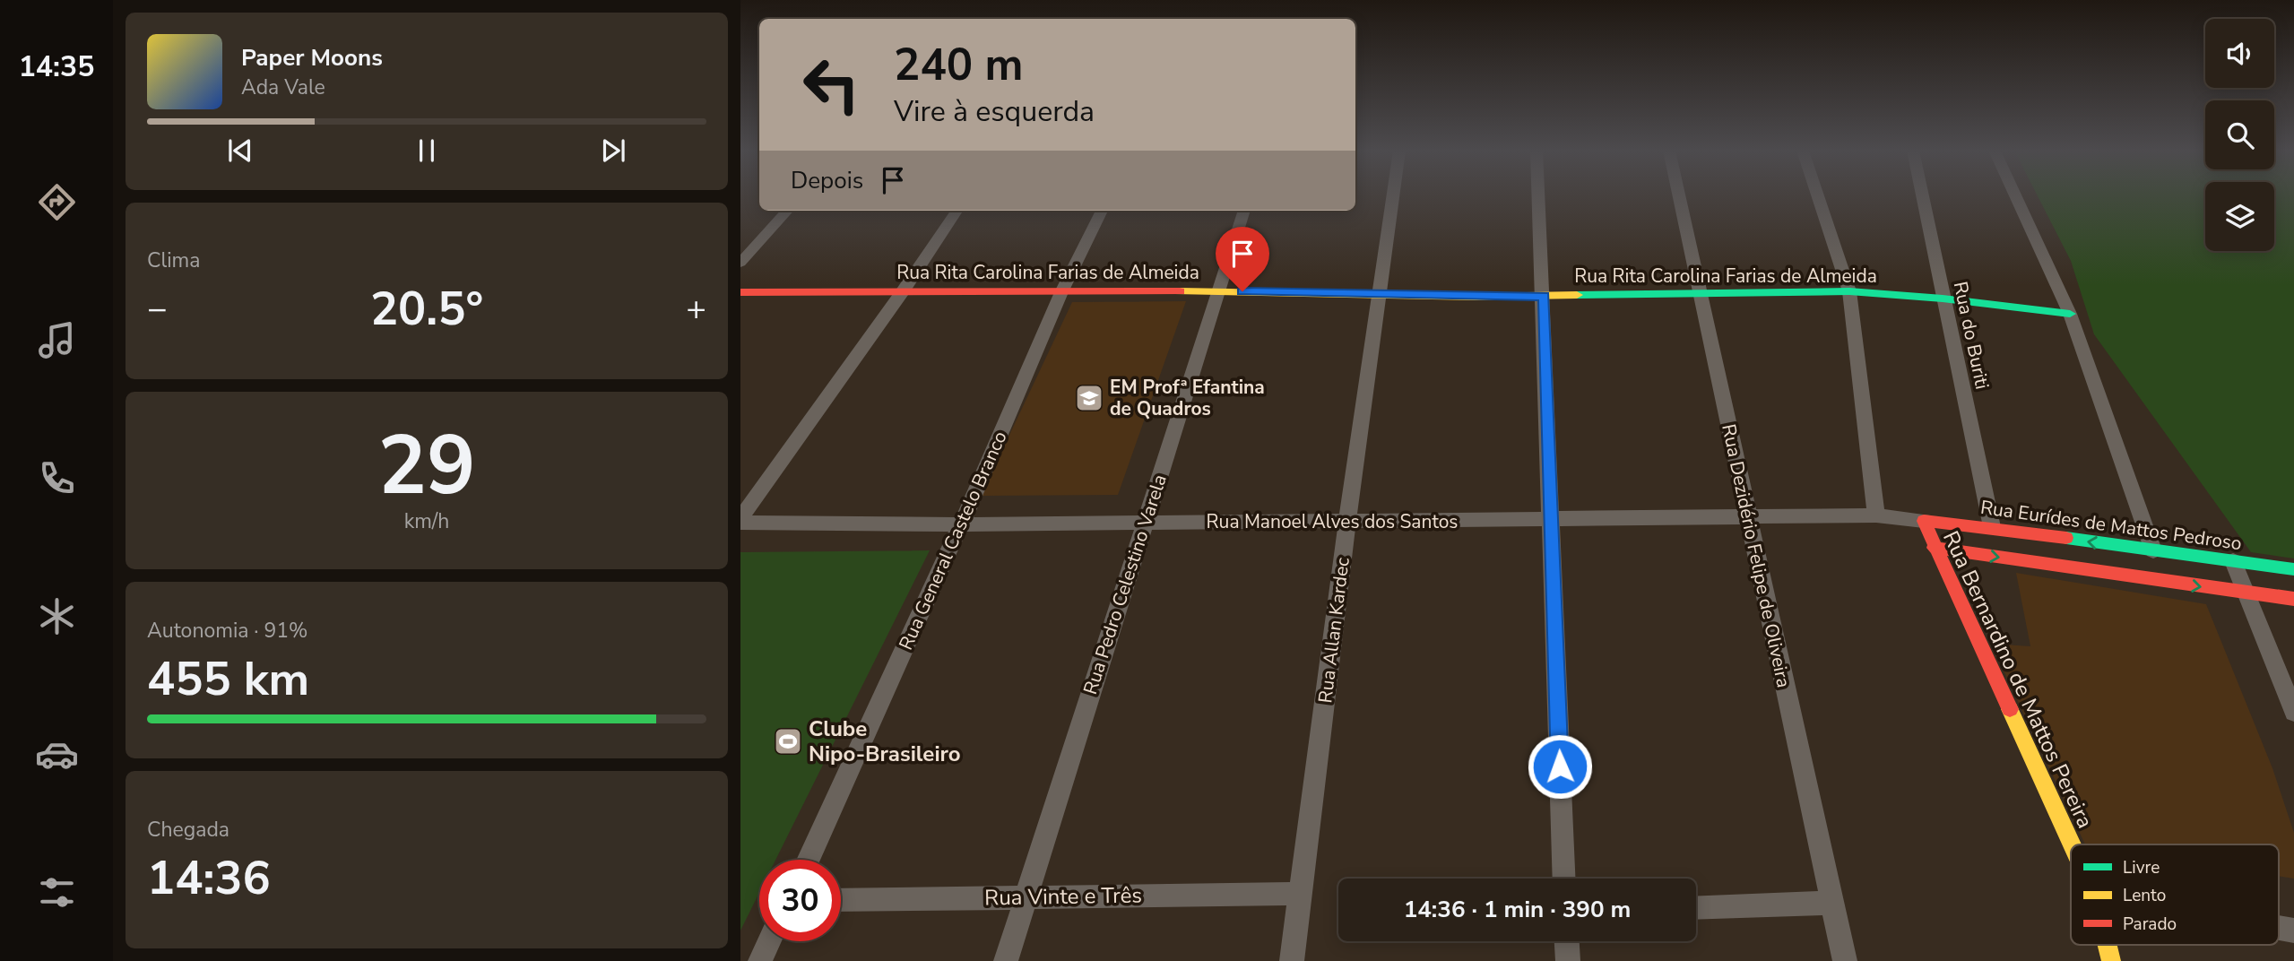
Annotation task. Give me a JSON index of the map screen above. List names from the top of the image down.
{
  "streets": {
    "street": [
      "Rua Rita Carolina Farias de Almeida",
      "Rua do Buriti",
      "Rua Manoel Alves dos Santos",
      "Rua Eurídes de Mattos Pedroso",
      "Rua General Castelo Branco",
      "Rua Dezidério Felipe de Oliveira",
      "Rua Pedro Celestino Varela",
      "Rua Allan Kardec",
      "Rua Bernardino de Mattos Pereira",
      "Rua Vinte e Três"
    ]
  },
  "crossings": [
    ["Rua Rita Carolina Farias de Almeida", "Rua do Buriti"],
    ["Rua Rita Carolina Farias de Almeida", "Rua General Castelo Branco"],
    ["Rua Rita Carolina Farias de Almeida", "Rua Dezidério Felipe de Oliveira"],
    ["Rua Rita Carolina Farias de Almeida", "Rua Pedro Celestino Varela"],
    ["Rua Rita Carolina Farias de Almeida", "Rua Allan Kardec"],
    ["Rua do Buriti", "Rua Eurídes de Mattos Pedroso"],
    ["Rua Manoel Alves dos Santos", "Rua Eurídes de Mattos Pedroso"],
    ["Rua Manoel Alves dos Santos", "Rua General Castelo Branco"],
    ["Rua Manoel Alves dos Santos", "Rua Dezidério Felipe de Oliveira"],
    ["Rua Manoel Alves dos Santos", "Rua Pedro Celestino Varela"],
    ["Rua Manoel Alves dos Santos", "Rua Allan Kardec"],
    ["Rua Manoel Alves dos Santos", "Rua Bernardino de Mattos Pereira"],
    ["Rua Eurídes de Mattos Pedroso", "Rua Bernardino de Mattos Pereira"],
    ["Rua Pedro Celestino Varela", "Rua Vinte e Três"],
    ["Rua Allan Kardec", "Rua Vinte e Três"]
  ],
  "places": {
    "school or university": ["EM Profª Efantina de Quadros"],
    "sports": ["Clube Nipo-Brasileiro"]
  },
  "legend": ["Livre", "Lento", "Parado"],
  "page": {
    "tabs": "14:35",
    "turn": ["240 m", "Vire à esquerda"],
    "song": ["Paper Moons", "Ada Vale"],
    "then": "Depois",
    "tile": [
      "Clima",
      ["29", "km/h"],
      ["Autonomia · 91%", "455 km"],
      ["Chegada", "14:36"]
    ],
    "heat": ["−", "20.5°", "+"],
    "limit": "30",
    "trip": "14:36 · 1 min · 390 m"
  }
}
